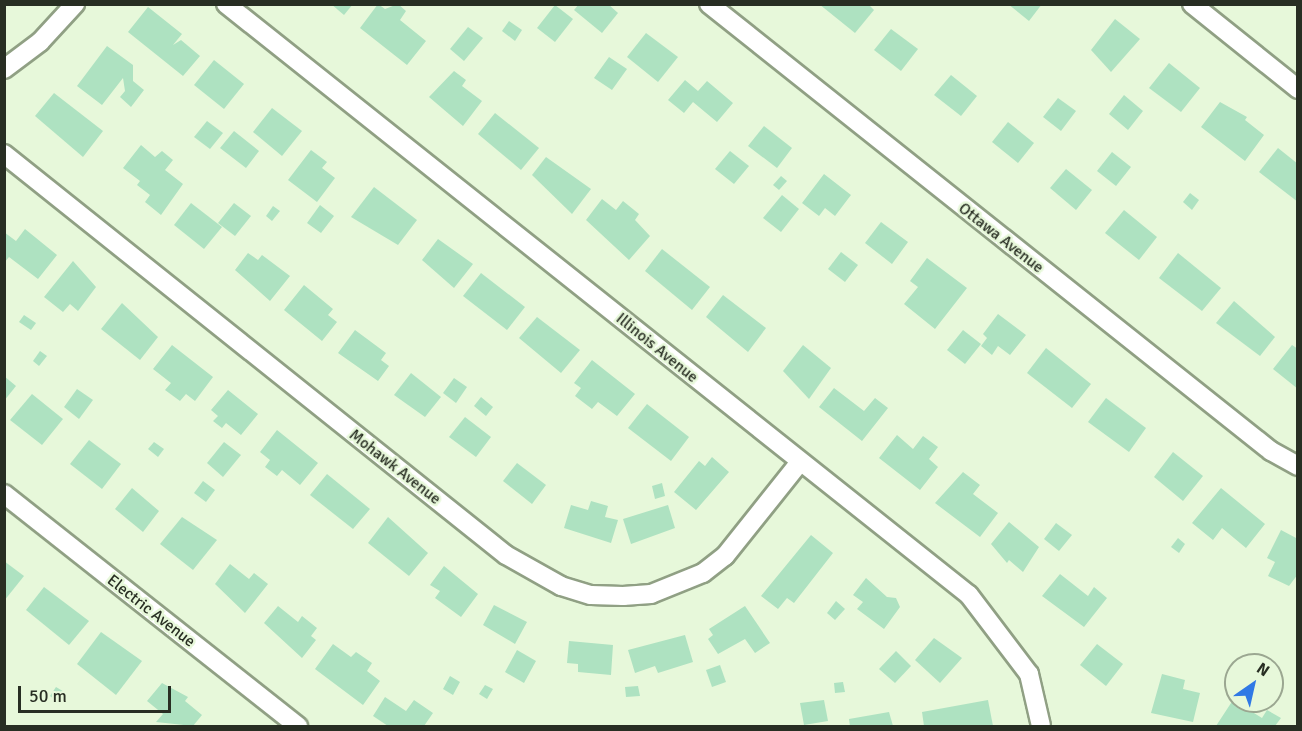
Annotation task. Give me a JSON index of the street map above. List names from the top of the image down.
{
  "streets": {
    "street": [
      "Ottawa Avenue",
      "Illinois Avenue",
      "Mohawk Avenue",
      "Electric Avenue"
    ]
  },
  "crossings": [
    ["Illinois Avenue", "Mohawk Avenue"]
  ],
  "scale_bar": "50 m",
  "north": "top right"
}
